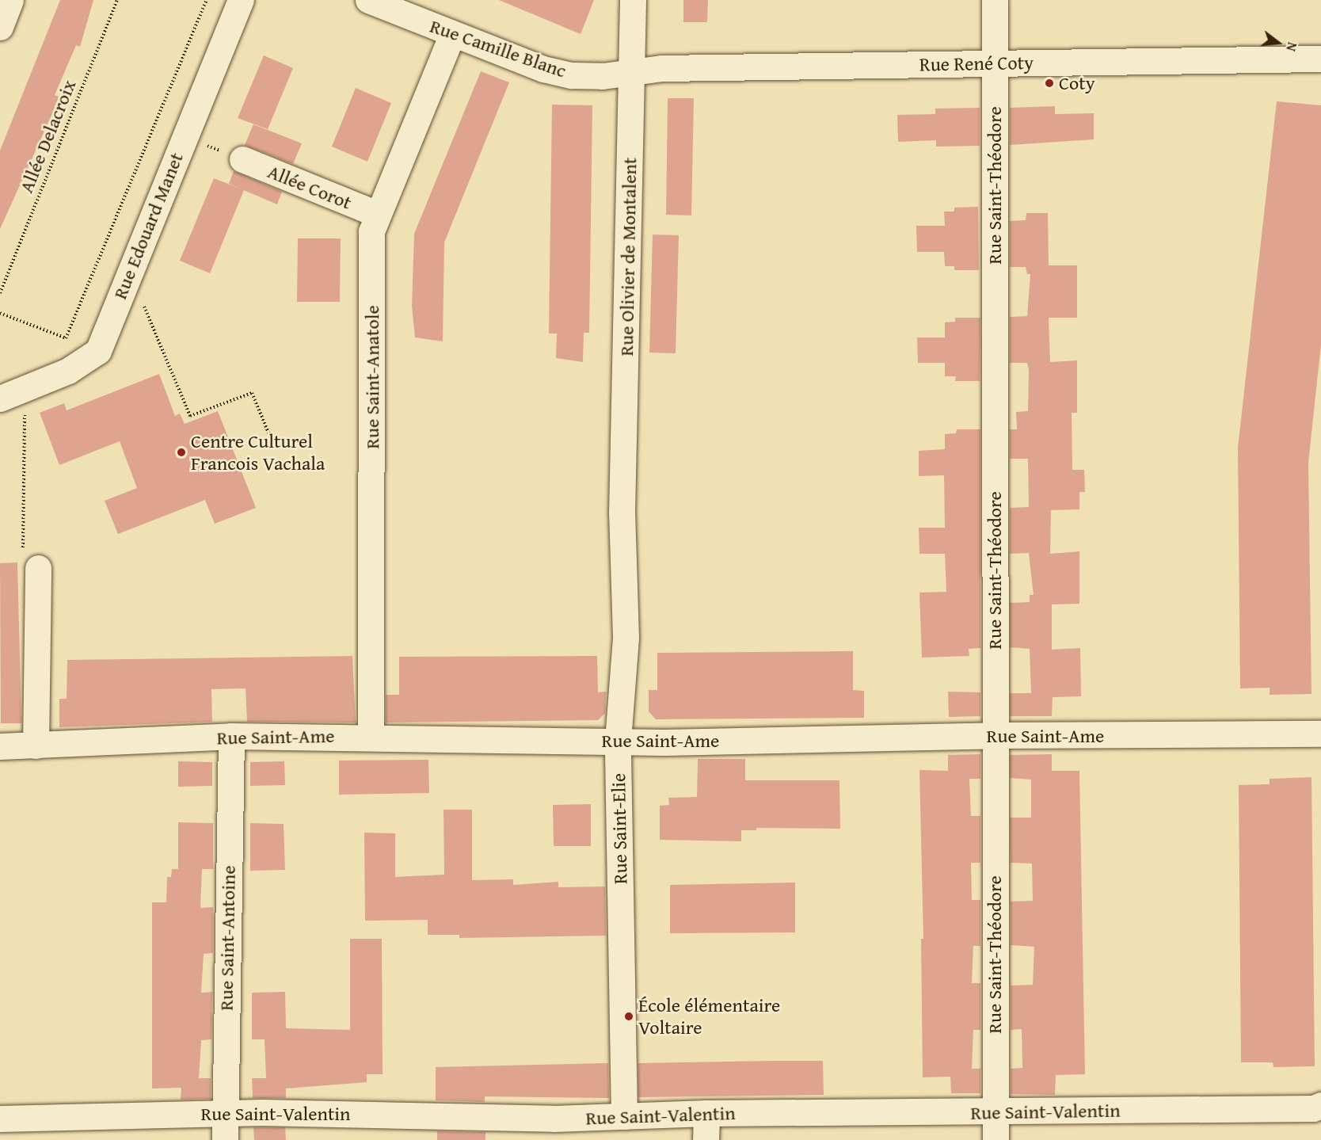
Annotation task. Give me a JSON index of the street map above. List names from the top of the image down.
{
  "streets": {
    "street": [
      "Rue Camille Blanc",
      "Rue René Coty",
      "Rue Saint-Théodore",
      "Allée Corot",
      "Rue Edouard Manet",
      "Rue Olivier de Montalent",
      "Rue Saint-Anatole",
      "Rue Saint-Ame",
      "Rue Saint-Elie",
      "Rue Saint-Antoine",
      "Rue Saint-Valentin"
    ],
    "path": ["Allée Delacroix"]
  },
  "crossings": [
    ["Rue Camille Blanc", "Rue René Coty"],
    ["Rue Camille Blanc", "Rue Olivier de Montalent"],
    ["Rue Camille Blanc", "Rue Saint-Anatole"],
    ["Rue René Coty", "Rue Saint-Théodore"],
    ["Rue René Coty", "Rue Olivier de Montalent"],
    ["Rue Saint-Théodore", "Rue Saint-Ame"],
    ["Rue Saint-Théodore", "Rue Saint-Valentin"],
    ["Allée Corot", "Rue Saint-Anatole"],
    ["Rue Olivier de Montalent", "Rue Saint-Elie"],
    ["Rue Saint-Anatole", "Rue Saint-Ame"],
    ["Rue Saint-Ame", "Rue Saint-Elie"],
    ["Rue Saint-Ame", "Rue Saint-Antoine"],
    ["Rue Saint-Elie", "Rue Saint-Valentin"],
    ["Rue Saint-Antoine", "Rue Saint-Valentin"]
  ],
  "places": ["Coty", "Centre Culturel Francois Vachala", "École élémentaire Voltaire"],
  "north": "right"
}
